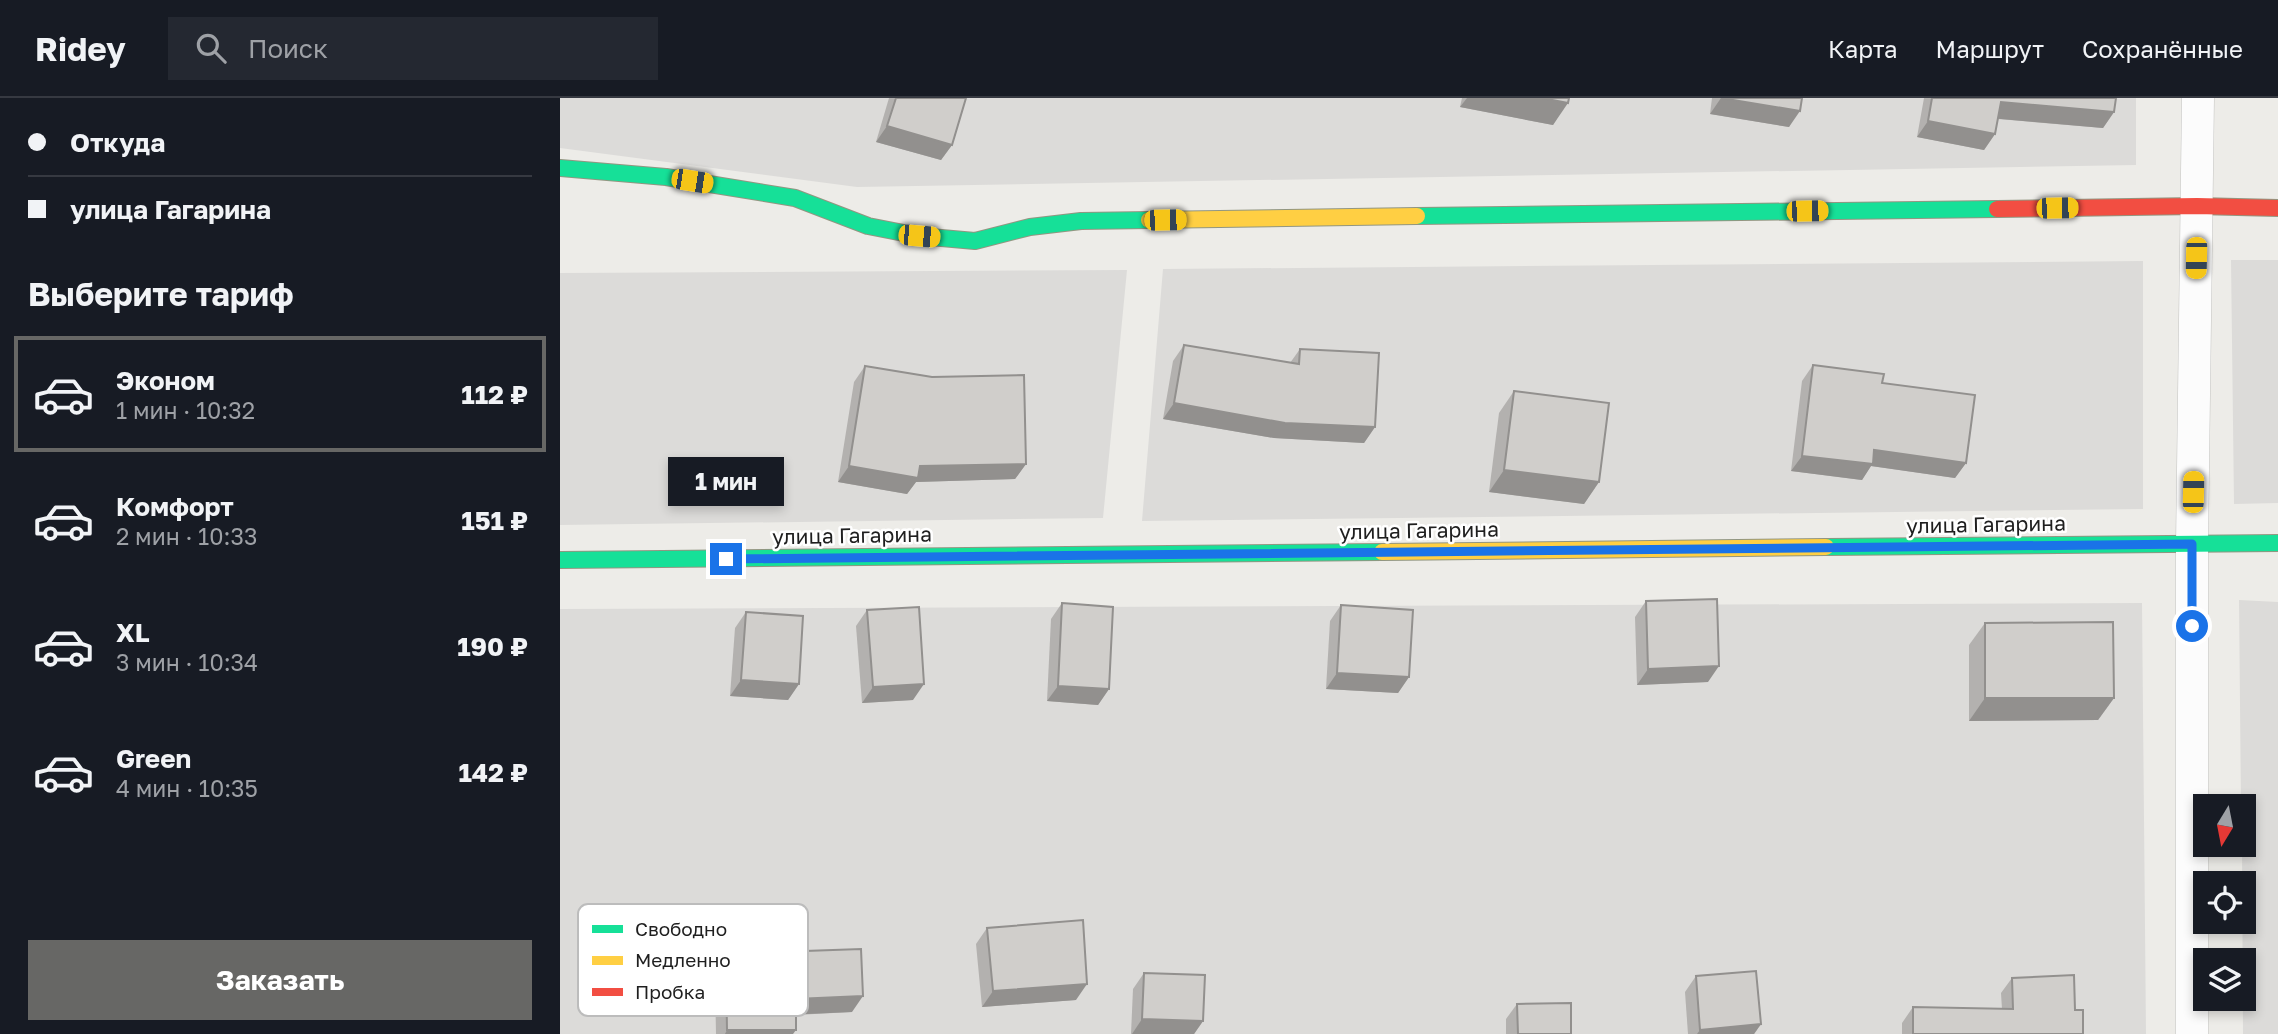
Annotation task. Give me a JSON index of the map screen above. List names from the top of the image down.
{
  "streets": {
    "street": ["улица Гагарина"]
  },
  "legend": ["Свободно", "Медленно", "Пробка"],
  "north": "bottom",
  "page": {
    "header": "Ridey",
    "search": "Поиск",
    "nav": ["Карта", "Маршрут", "Сохранённые"],
    "banner": ["Откуда", "улица Гагарина"],
    "heading": "Выберите тариф",
    "list": [
      {
        "name": "Эконом",
        "note": "1 мин · 10:32",
        "value": "112 ₽"
      },
      {
        "name": "Комфорт",
        "note": "2 мин · 10:33",
        "value": "151 ₽"
      },
      {
        "name": "XL",
        "note": "3 мин · 10:34",
        "value": "190 ₽"
      },
      {
        "name": "Green",
        "note": "4 мин · 10:35",
        "value": "142 ₽"
      }
    ],
    "bubble": "1 мин",
    "buttons": "Заказать"
  }
}
